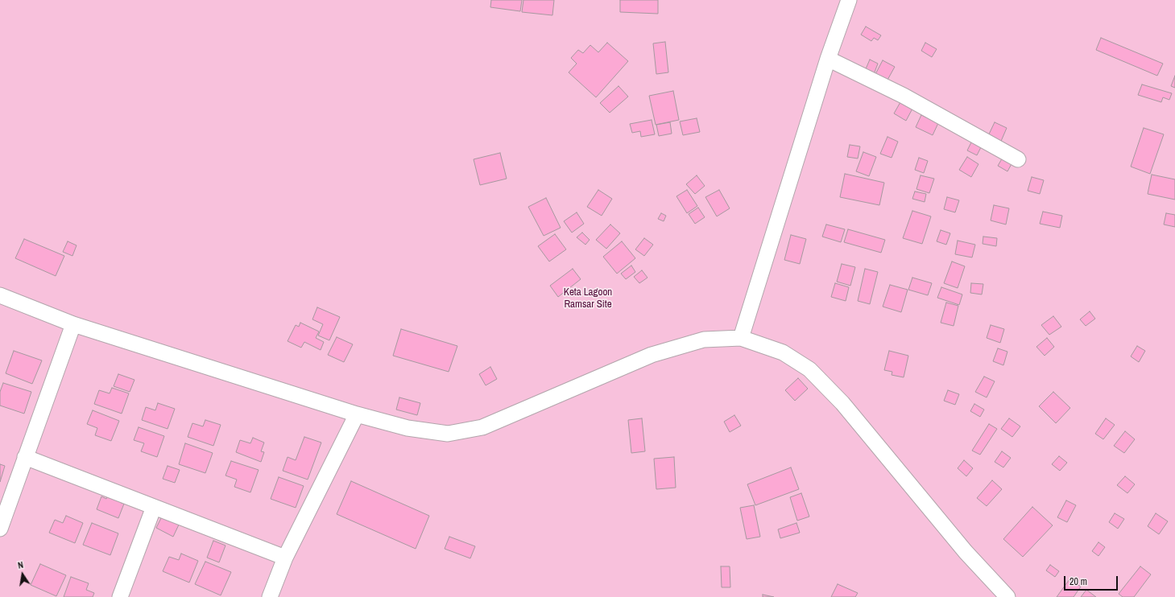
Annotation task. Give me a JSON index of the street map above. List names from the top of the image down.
{
  "parks": ["Keta Lagoon Ramsar Site"],
  "scale_bar": "20 m",
  "north": "top"
}
